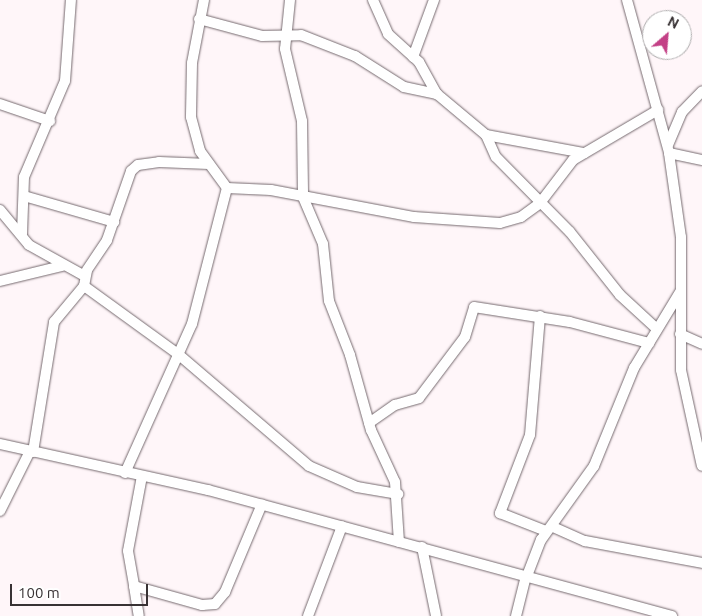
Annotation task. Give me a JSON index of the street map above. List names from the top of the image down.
{
  "scale_bar": "100 m",
  "north": "top right"
}
